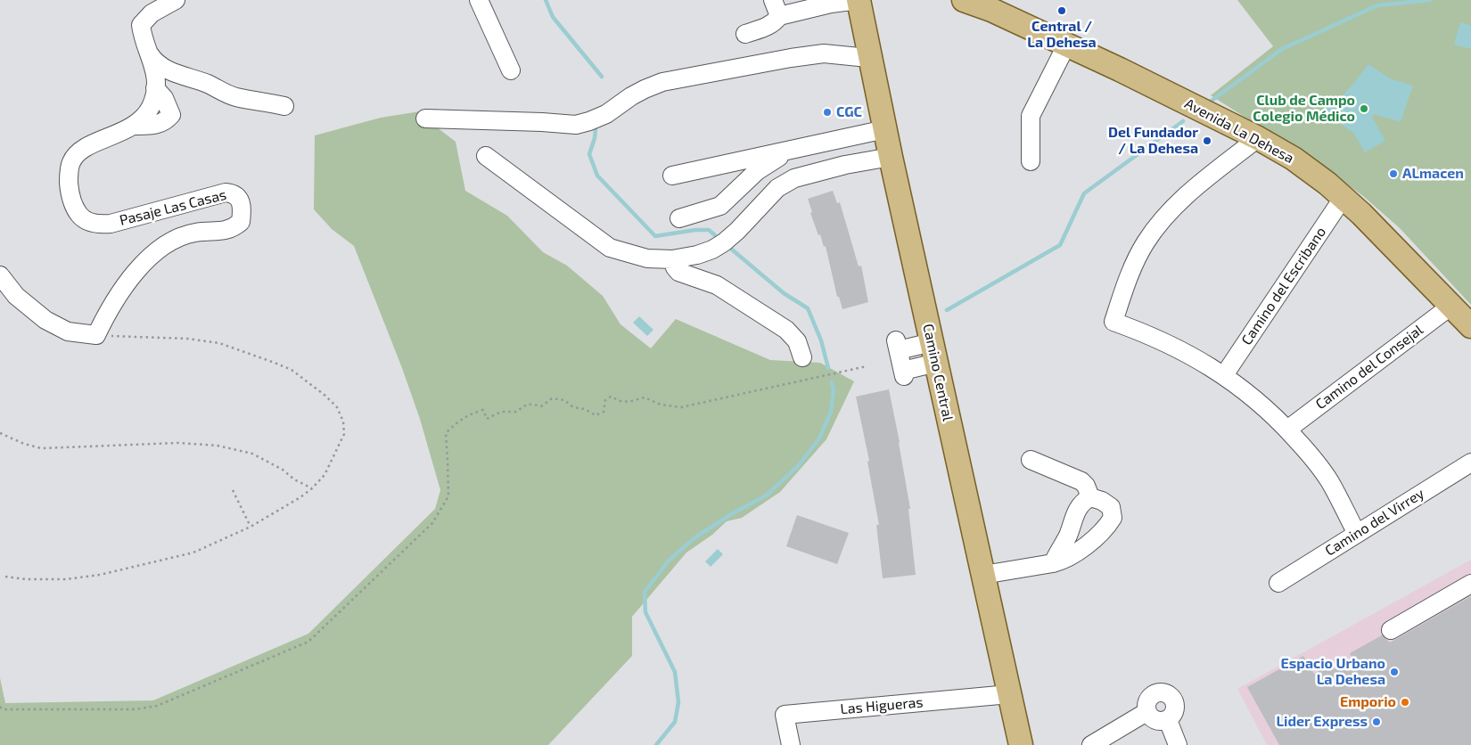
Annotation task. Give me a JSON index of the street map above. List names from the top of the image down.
{
  "streets": {
    "main road": ["Avenida La Dehesa", "Camino Central"],
    "street": [
      "Pasaje Las Casas",
      "Camino del Escribano",
      "Camino del Consejal",
      "Camino del Virrey",
      "Las Higueras"
    ]
  },
  "crossings": [
    ["Avenida La Dehesa", "Camino del Escribano"],
    ["Avenida La Dehesa", "Camino del Consejal"],
    ["Camino Central", "Las Higueras"]
  ],
  "places": [
    "Central / La Dehesa",
    "Club de Campo Colegio Médico",
    "CGC",
    "Del Fundador / La Dehesa",
    "ALmacen",
    "Espacio Urbano La Dehesa",
    "Emporio",
    "Lider Express"
  ]
}
